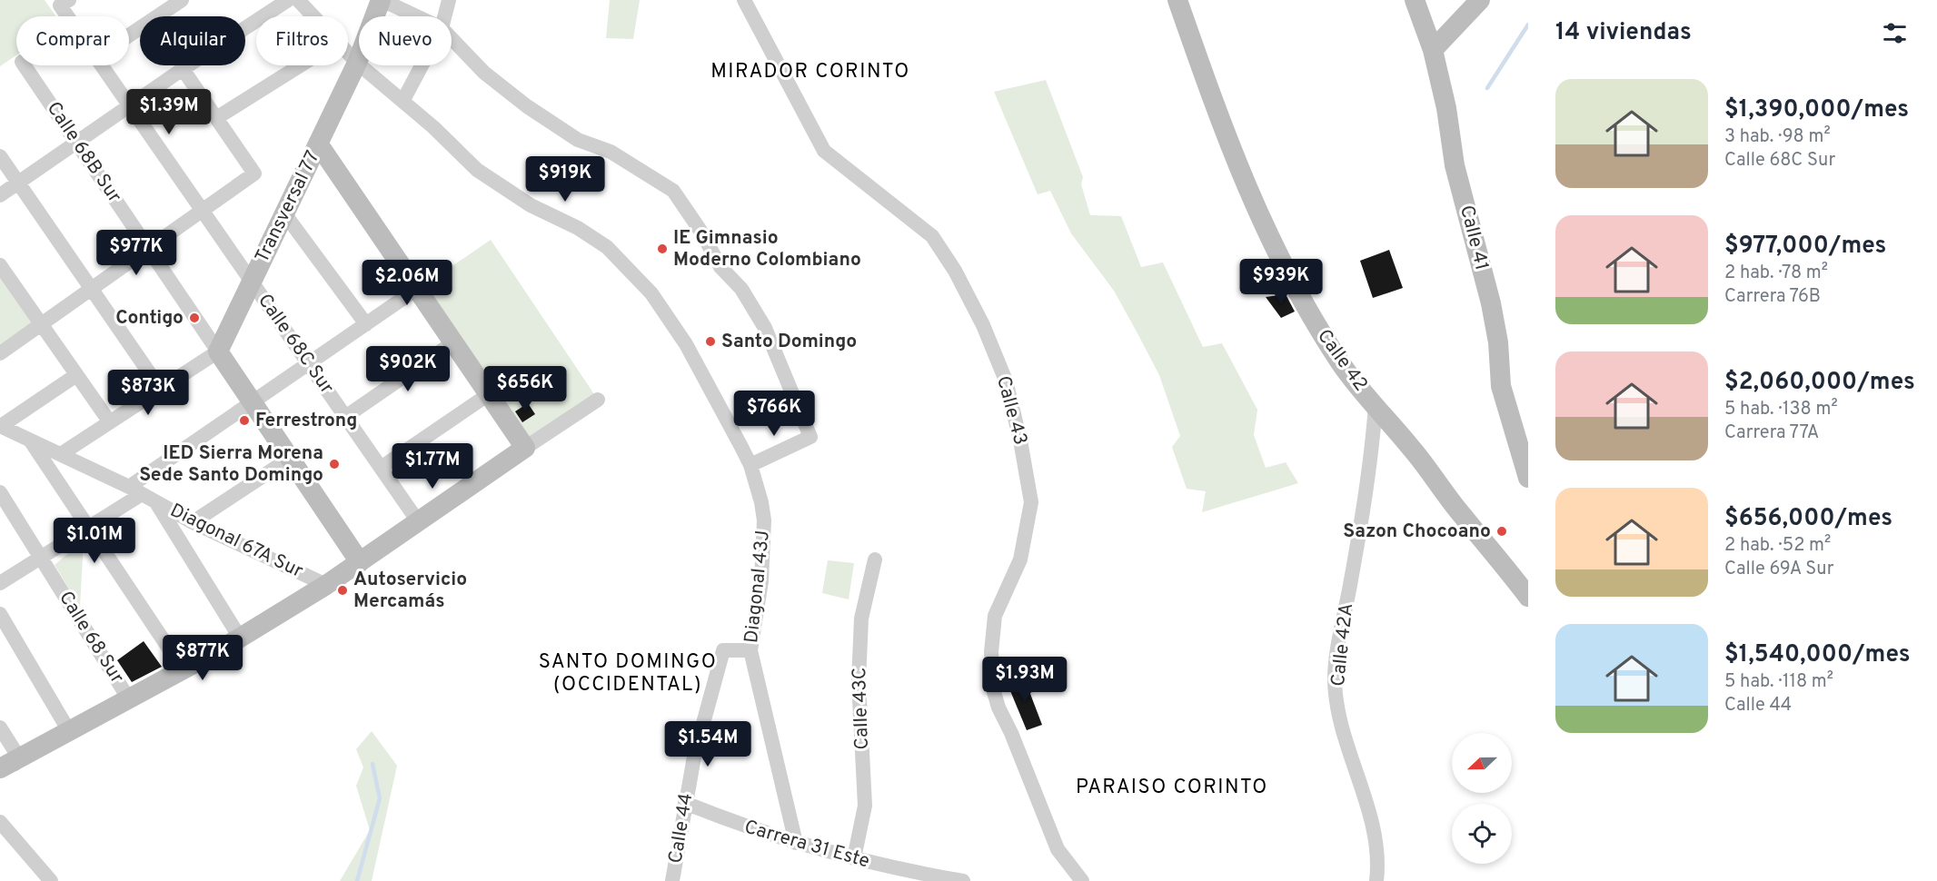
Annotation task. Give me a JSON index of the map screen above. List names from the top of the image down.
{
  "streets": {
    "street": [
      "Calle 68B Sur",
      "Transversal 77",
      "Calle 41",
      "Calle 68C Sur",
      "Calle 42",
      "Calle 43",
      "Diagonal 67A Sur",
      "Diagonal 43J",
      "Calle 68 Sur",
      "Calle 42A",
      "Calle 43C",
      "Calle 44",
      "Carrera 31 Este"
    ]
  },
  "crossings": [
    ["Calle 68B Sur", "Transversal 77"],
    ["Transversal 77", "Calle 68C Sur"],
    ["Transversal 77", "Diagonal 43J"],
    ["Calle 42", "Calle 42A"],
    ["Diagonal 43J", "Calle 44"],
    ["Diagonal 43J", "Carrera 31 Este"],
    ["Calle 43C", "Carrera 31 Este"],
    ["Calle 44", "Carrera 31 Este"]
  ],
  "districts": ["MIRADOR CORINTO", "SANTO DOMINGO (OCCIDENTAL)", "PARAISO CORINTO"],
  "places": [
    "IE Gimnasio Moderno Colombiano",
    "Contigo",
    "Santo Domingo",
    "Ferrestrong",
    "IED Sierra Morena Sede Santo Domingo",
    "Sazon Chocoano",
    "Autoservicio Mercamás"
  ],
  "north": "left",
  "page": {
    "heading": "14 viviendas",
    "chip": [
      "Comprar",
      "Alquilar",
      "Filtros",
      "Nuevo"
    ],
    "list": [
      {
        "name": "$1,390,000/mes",
        "note": "3 hab. · 98 m² · Calle 68C Sur"
      },
      {
        "name": "$977,000/mes",
        "note": "2 hab. · 78 m² · Carrera 76B"
      },
      {
        "name": "$2,060,000/mes",
        "note": "5 hab. · 138 m² · Carrera 77A"
      },
      {
        "name": "$656,000/mes",
        "note": "2 hab. · 52 m² · Calle 69A Sur"
      },
      {
        "name": "$1,540,000/mes",
        "note": "5 hab. · 118 m² · Calle 44"
      }
    ],
    "price": [
      "$1.39M",
      "$919K",
      "$977K",
      "$939K",
      "$2.06M",
      "$902K",
      "$656K",
      "$873K",
      "$766K",
      "$1.77M",
      "$1.01M",
      "$877K",
      "$1.93M",
      "$1.54M"
    ]
  }
}
